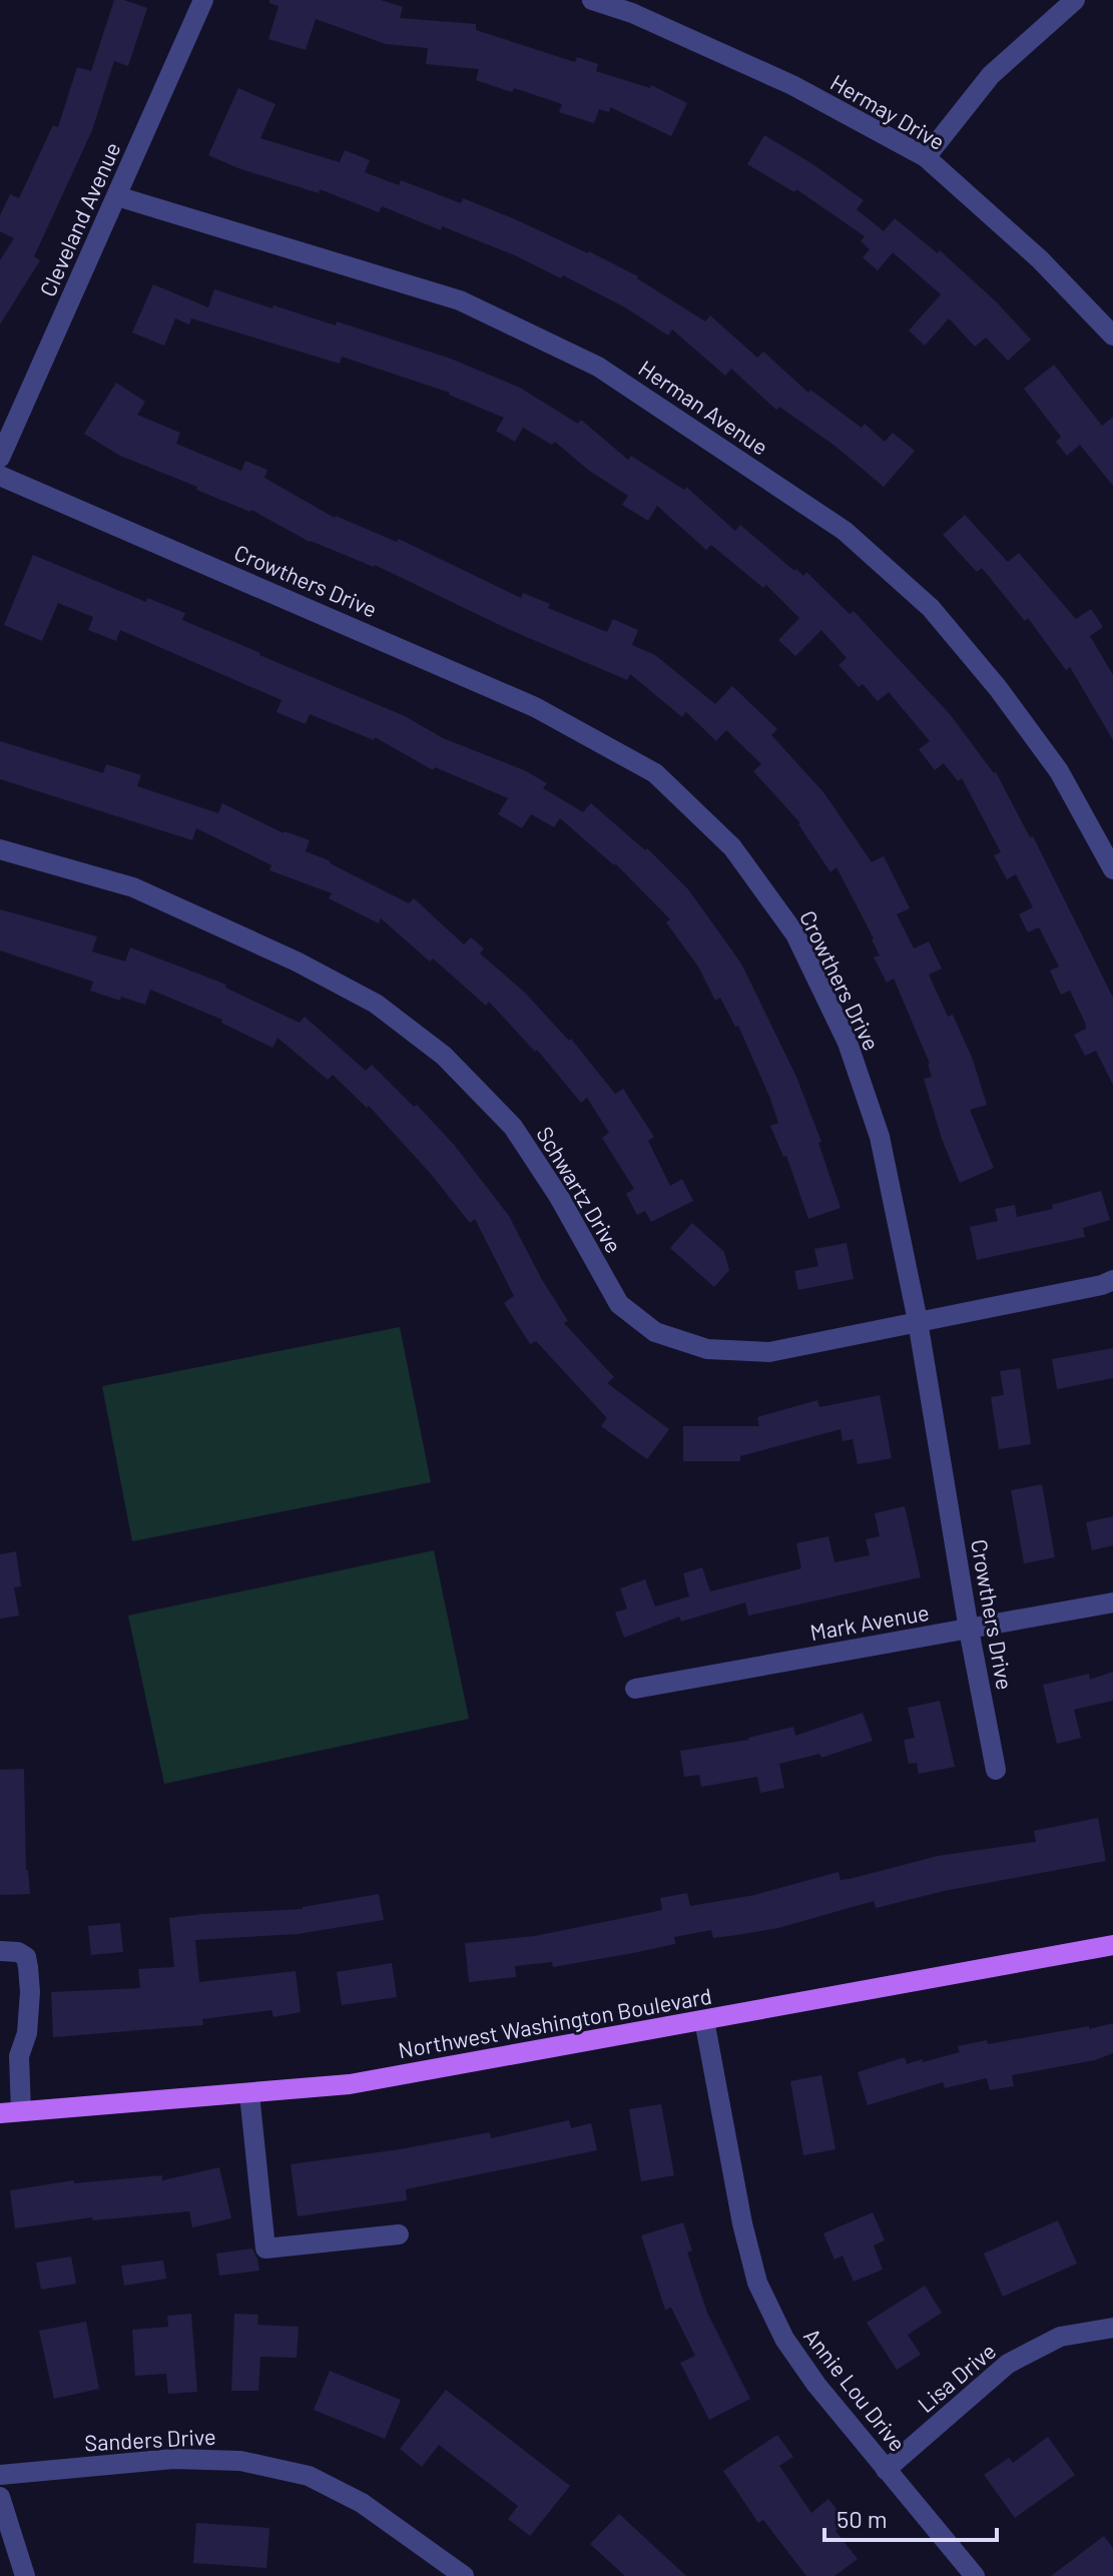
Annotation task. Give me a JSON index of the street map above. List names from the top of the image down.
{
  "streets": {
    "main road": ["Northwest Washington Boulevard"],
    "street": [
      "Hermay Drive",
      "Cleveland Avenue",
      "Herman Avenue",
      "Crowthers Drive",
      "Schwartz Drive",
      "Mark Avenue",
      "Lisa Drive",
      "Annie Lou Drive",
      "Sanders Drive"
    ]
  },
  "crossings": [
    ["Cleveland Avenue", "Herman Avenue"],
    ["Crowthers Drive", "Schwartz Drive"],
    ["Crowthers Drive", "Mark Avenue"],
    ["Northwest Washington Boulevard", "Annie Lou Drive"],
    ["Lisa Drive", "Annie Lou Drive"]
  ],
  "scale_bar": "50 m"
}
